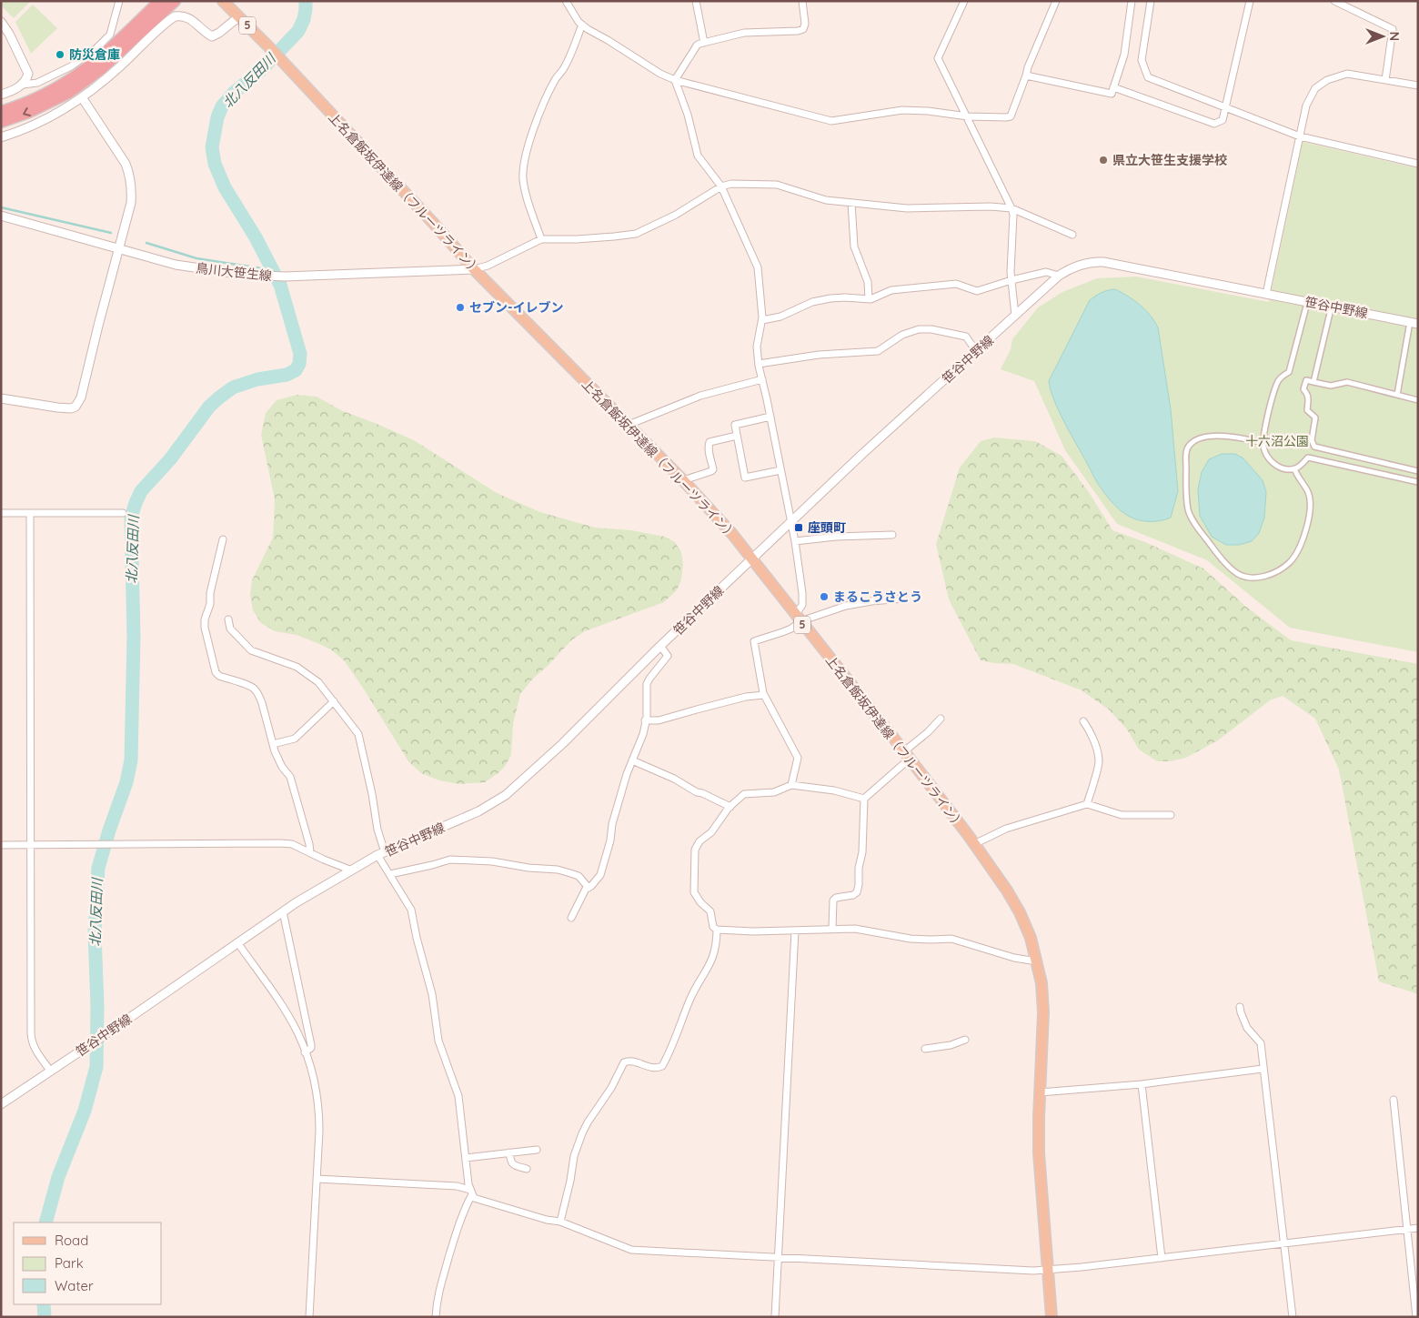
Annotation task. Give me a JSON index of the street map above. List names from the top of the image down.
{
  "streets": {
    "main road": ["5", "上名倉飯坂伊達線（フルーツライン）"],
    "street": ["鳥川大笹生線", "笹谷中野線"]
  },
  "crossings": [
    ["上名倉飯坂伊達線（フルーツライン）", "鳥川大笹生線"],
    ["上名倉飯坂伊達線（フルーツライン）", "笹谷中野線"]
  ],
  "water": ["北八反田川"],
  "parks": ["十六沼公園"],
  "places": {
    "other": [
      "防災倉庫",
      "県立大笹生支援学校",
      "セブン-イレブン",
      "まるこうさとう"
    ],
    "transit": ["座頭町"]
  },
  "legend": ["Road", "Park", "Water"],
  "north": "right"
}
